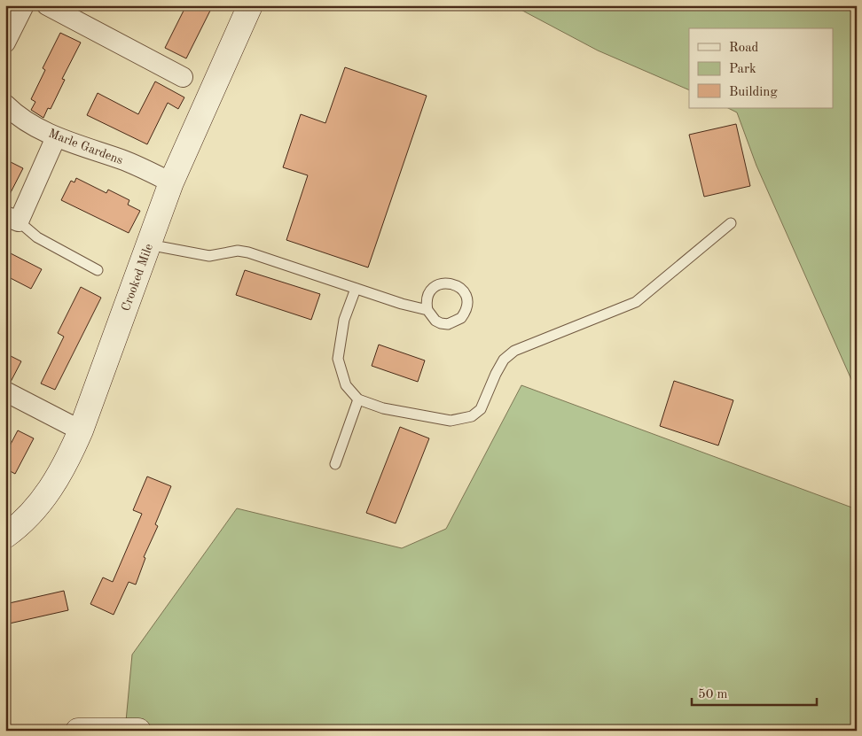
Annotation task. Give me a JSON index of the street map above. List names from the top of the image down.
{
  "streets": {
    "main road": ["Crooked Mile"],
    "street": ["Marle Gardens"]
  },
  "crossings": [
    ["Marle Gardens", "Crooked Mile"]
  ],
  "legend": ["Road", "Park", "Building"],
  "scale_bar": "50 m"
}
